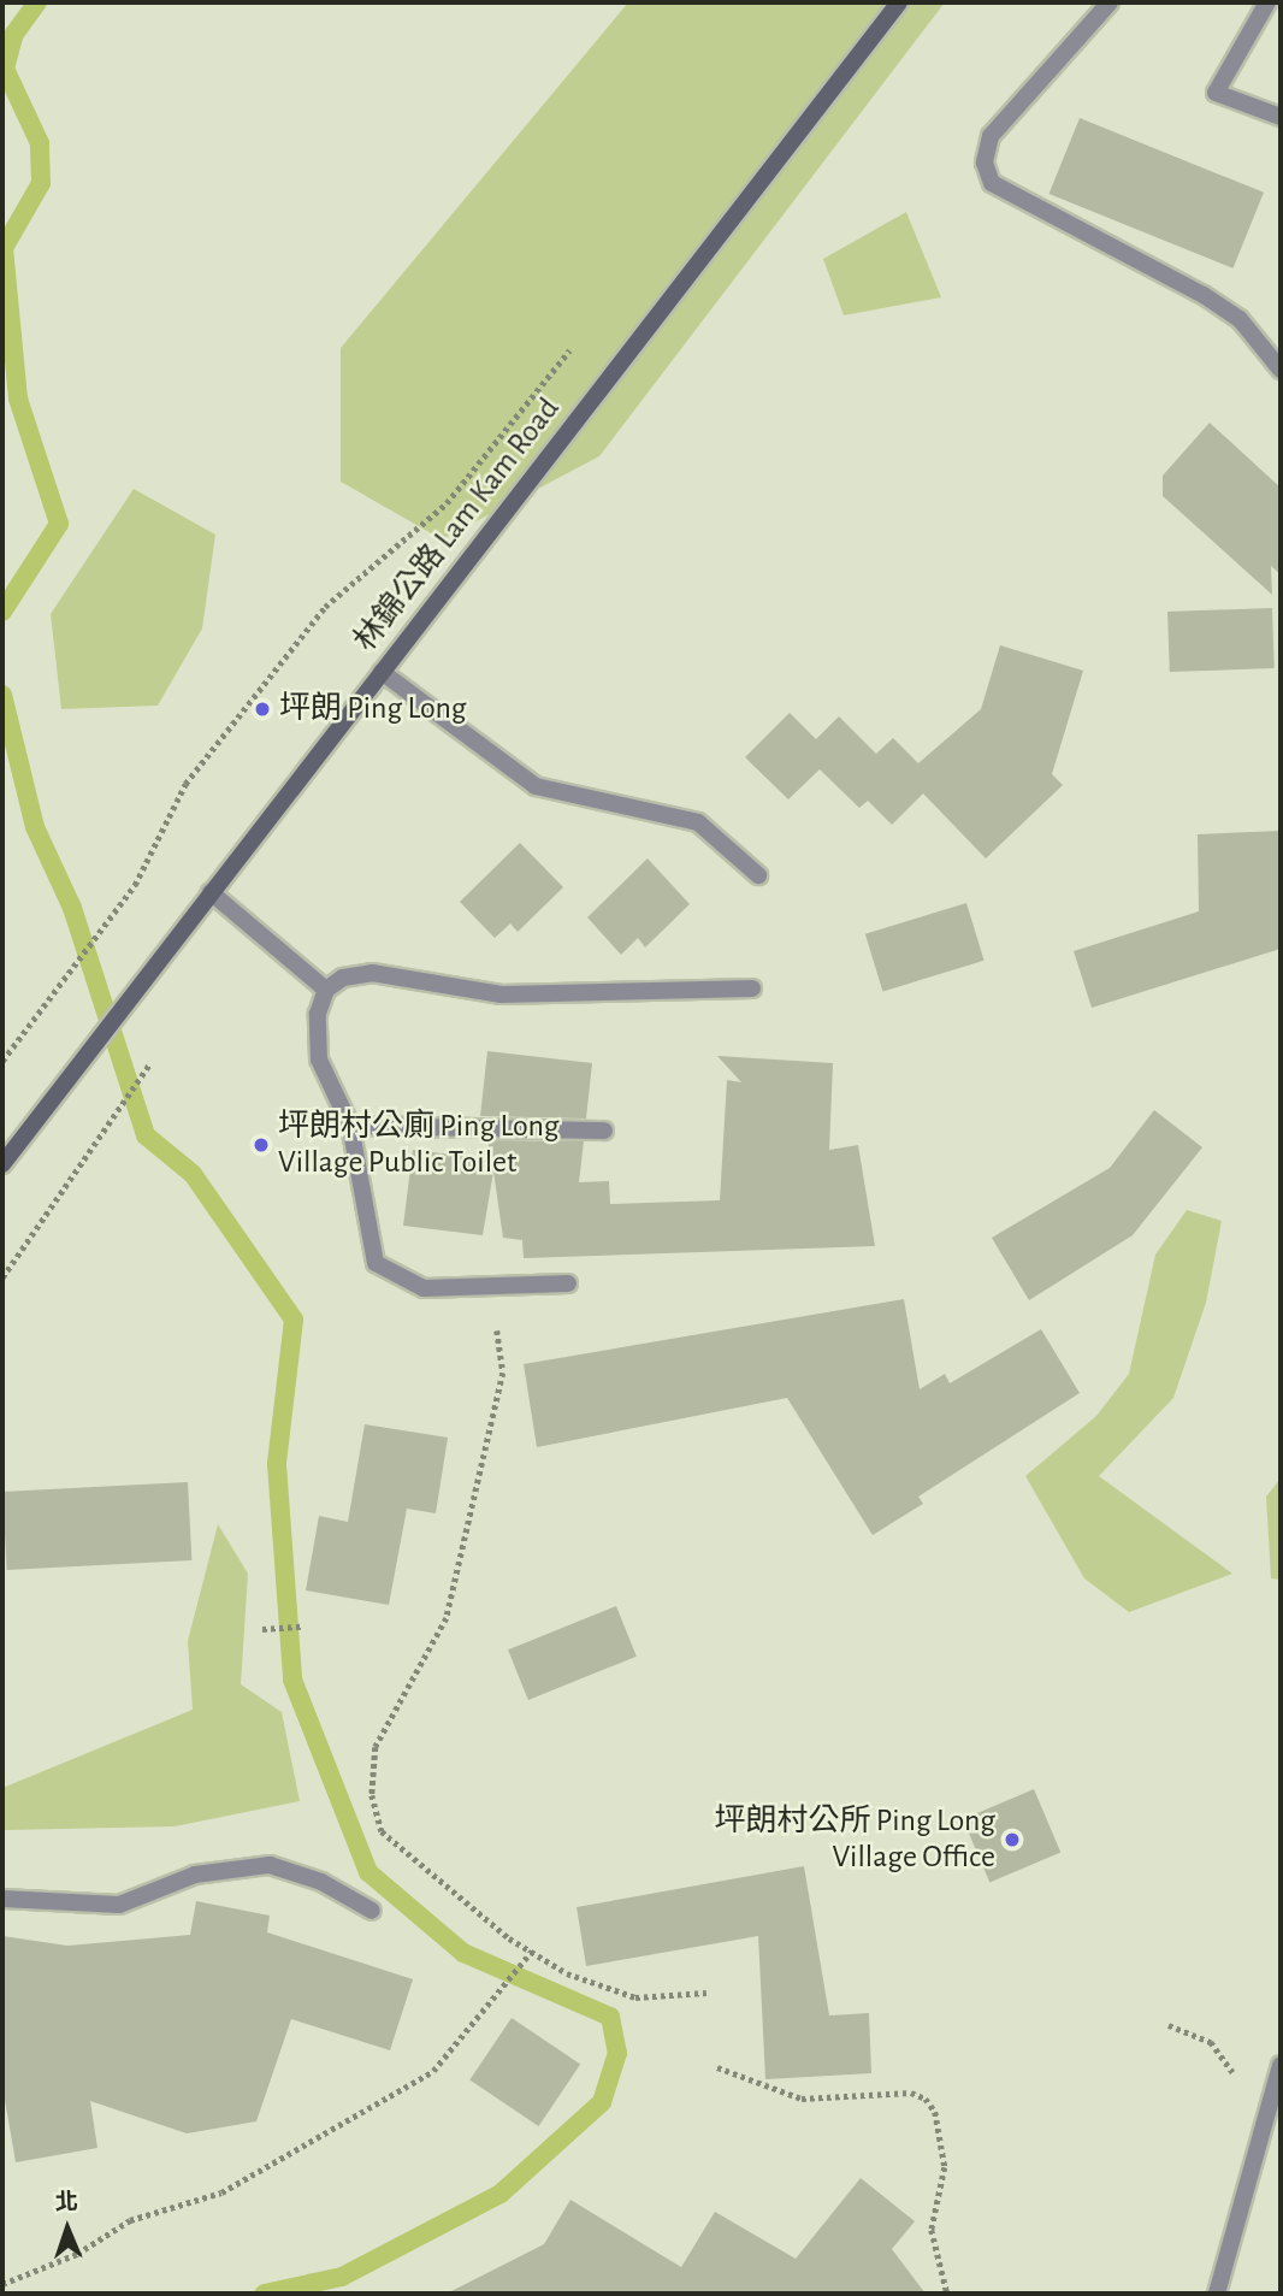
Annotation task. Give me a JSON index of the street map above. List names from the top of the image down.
{
  "streets": {
    "main road": ["林錦公路 Lam Kam Road"]
  },
  "places": ["坪朗 Ping Long", "坪朗村公廁 Ping Long Village Public Toilet", "坪朗村公所 Ping Long Village Office"],
  "north": "top"
}
